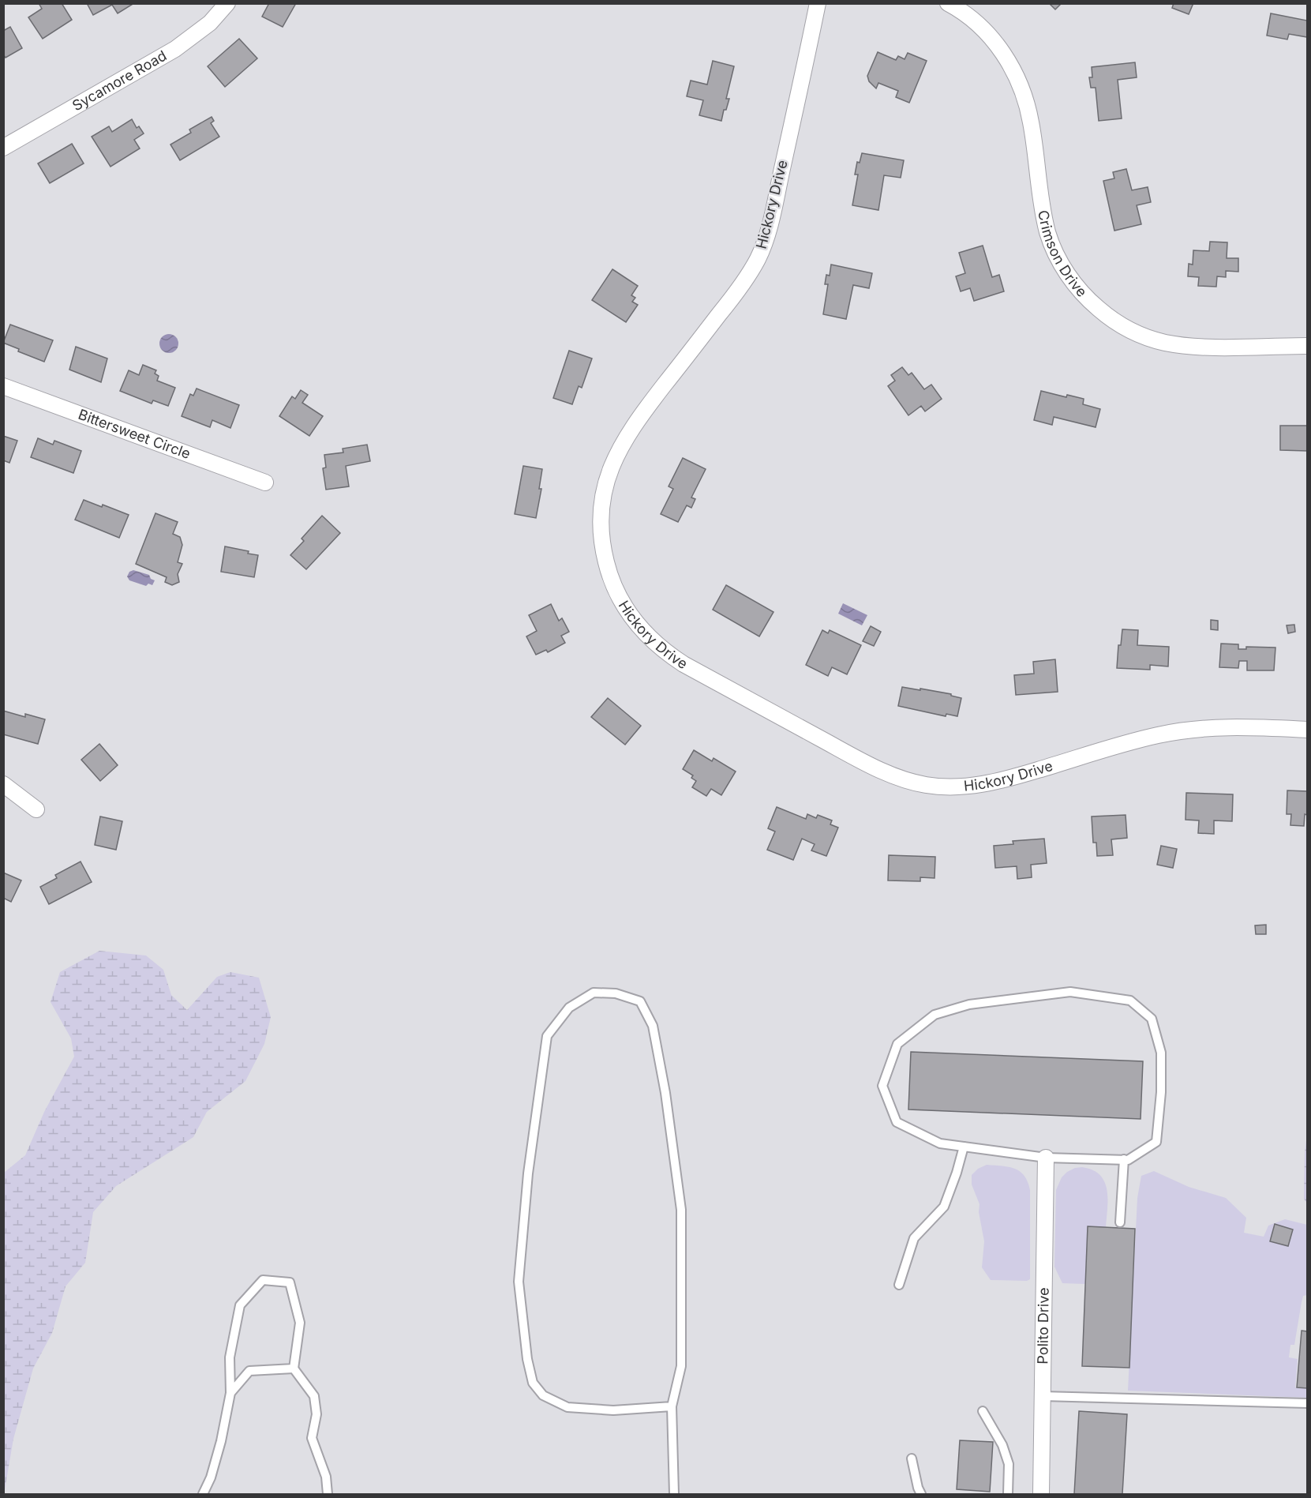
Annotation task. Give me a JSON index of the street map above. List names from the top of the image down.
{
  "streets": {
    "street": [
      "Sycamore Road",
      "Hickory Drive",
      "Crimson Drive",
      "Bittersweet Circle",
      "Polito Drive"
    ]
  }
}
